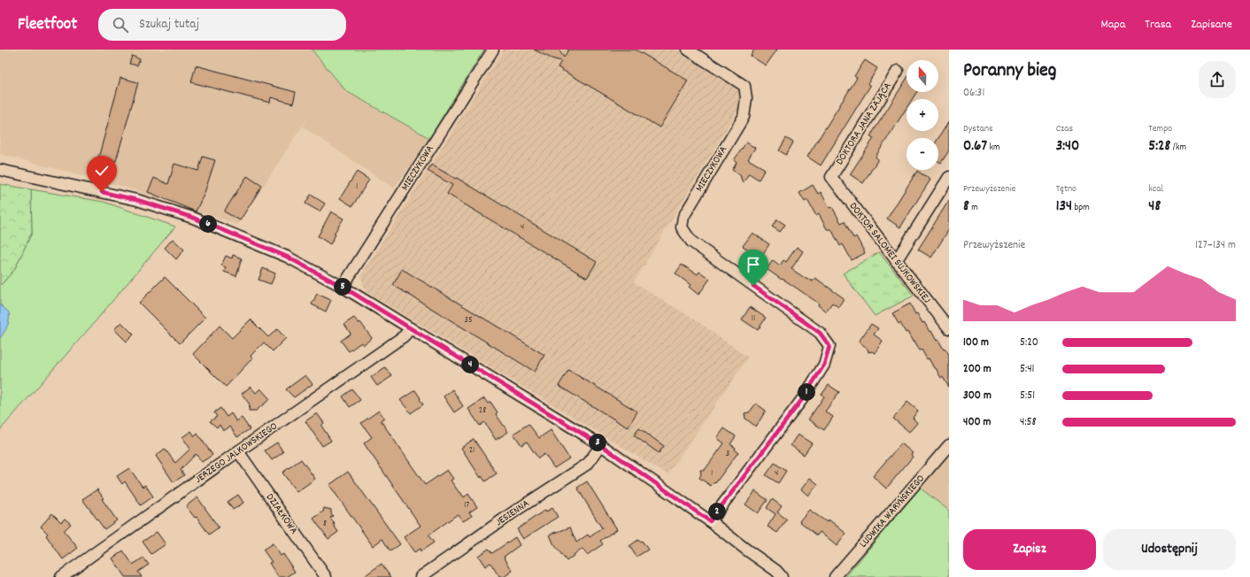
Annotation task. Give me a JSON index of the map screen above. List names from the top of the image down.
{
  "streets": {
    "street": [
      "DOKTORA JANA ZAJĄCA",
      "MIECZYKOWA",
      "DOKTOR SALOMEI SUJKOWSKIEJ",
      "JERZEGO JALKOWSKIEGO",
      "LUDWIKA WARYŃSKIEGO",
      "JESIENNA",
      "DZIAŁKOWA"
    ]
  },
  "crossings": [
    ["DOKTORA JANA ZAJĄCA", "DOKTOR SALOMEI SUJKOWSKIEJ"],
    ["JERZEGO JALKOWSKIEGO", "DZIAŁKOWA"]
  ],
  "house_numbers": [
    "1",
    "4",
    "11",
    "35",
    "28",
    "21",
    "3",
    "1",
    "4",
    "17",
    "8"
  ],
  "north": "top",
  "page": {
    "header": "Fleetfoot",
    "search": "Szukaj tutaj",
    "nav": ["Mapa", "Trasa", "Zapisane"],
    "heading": ["Poranny bieg", "06:31"],
    "map_buttons": ["+", "−"],
    "stats": [
      ["Dystans", "0.67 km"],
      ["Czas", "3:40"],
      ["Tempo", "5:28 /km"],
      ["Przewyższenie", "8 m"],
      ["Tętno", "134 bpm"],
      ["kcal", "48"]
    ],
    "pins": [
      "6",
      "5",
      "4",
      "1",
      "3",
      "2"
    ],
    "chart": ["Przewyższenie", "127–134 m"],
    "list": [
      {
        "name": "100 m",
        "note": "5:20"
      },
      {
        "name": "200 m",
        "note": "5:41"
      },
      {
        "name": "300 m",
        "note": "5:51"
      },
      {
        "name": "400 m",
        "note": "4:58"
      }
    ],
    "buttons": ["Zapisz", "Udostępnij"]
  }
}
